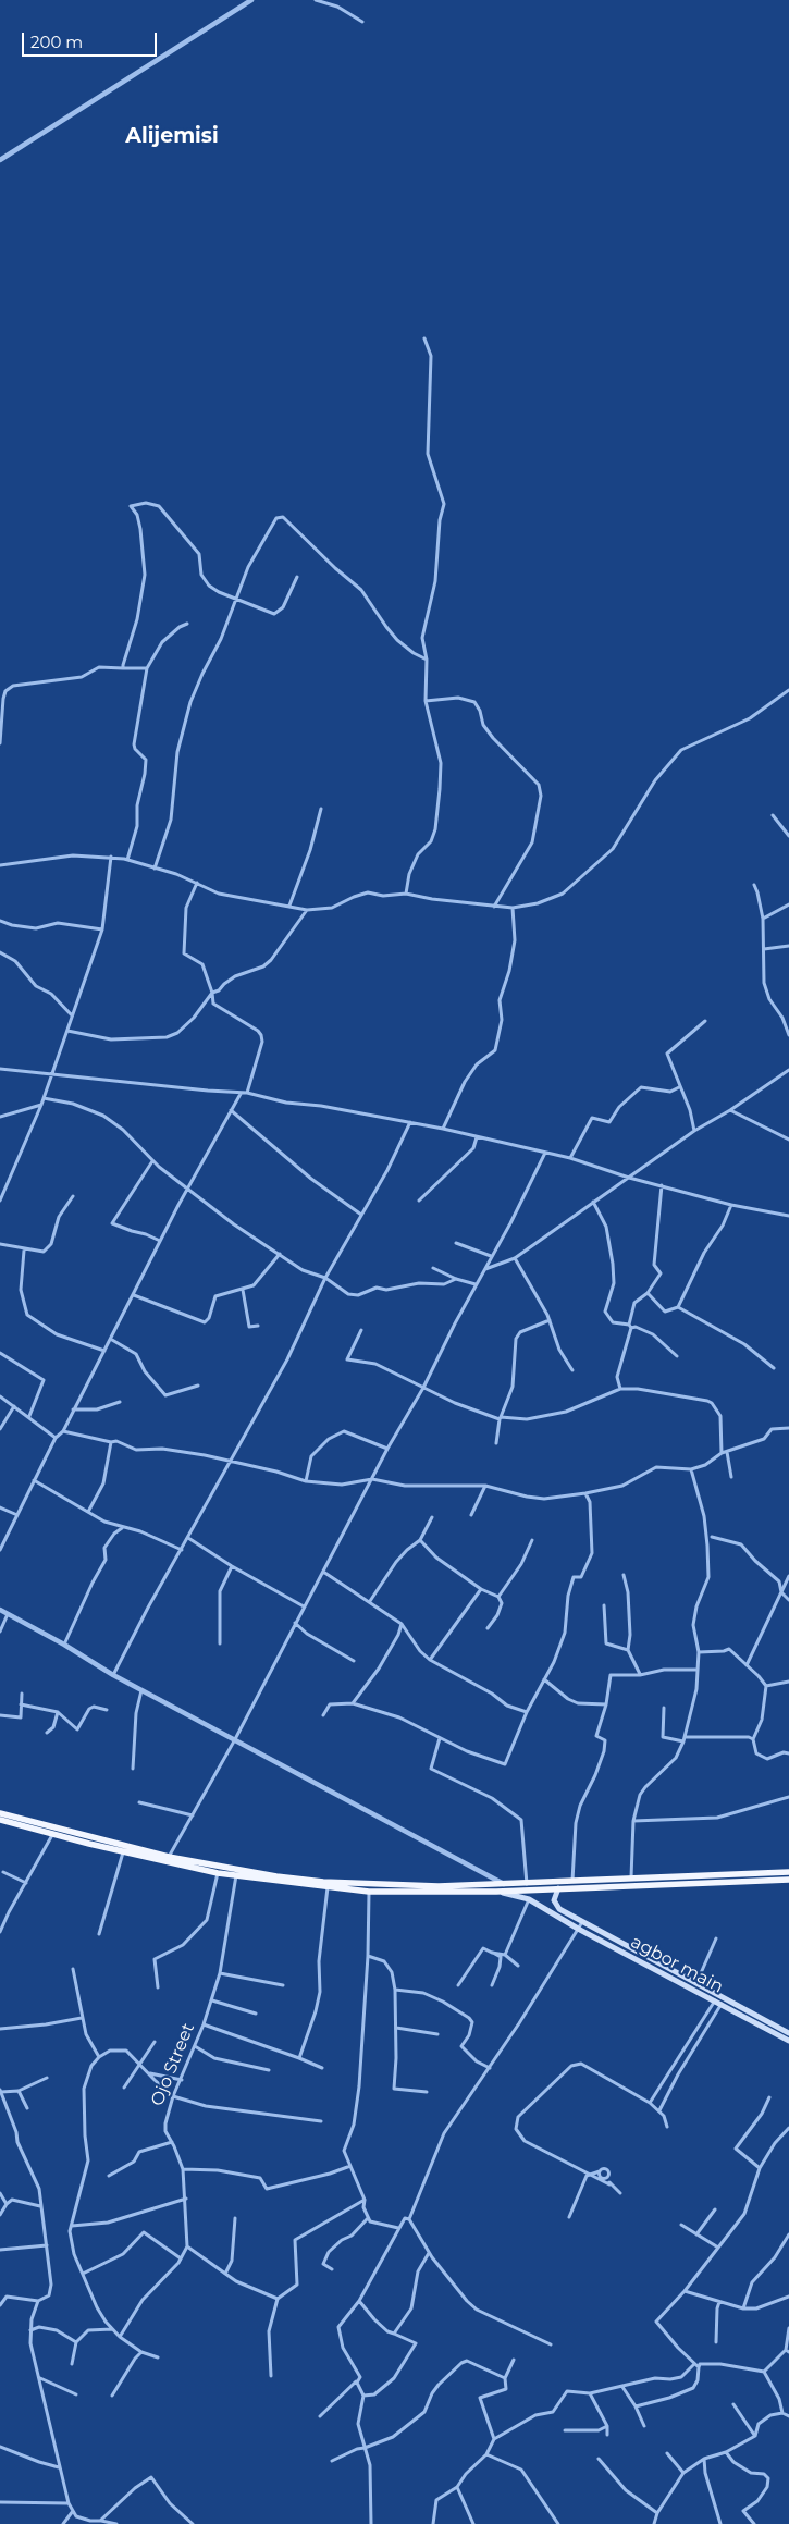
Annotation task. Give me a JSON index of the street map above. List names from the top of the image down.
{
  "streets": {
    "main road": ["agbor main"],
    "street": ["Ojo Street"]
  },
  "districts": ["Alijemisi"],
  "scale_bar": "200 m"
}
